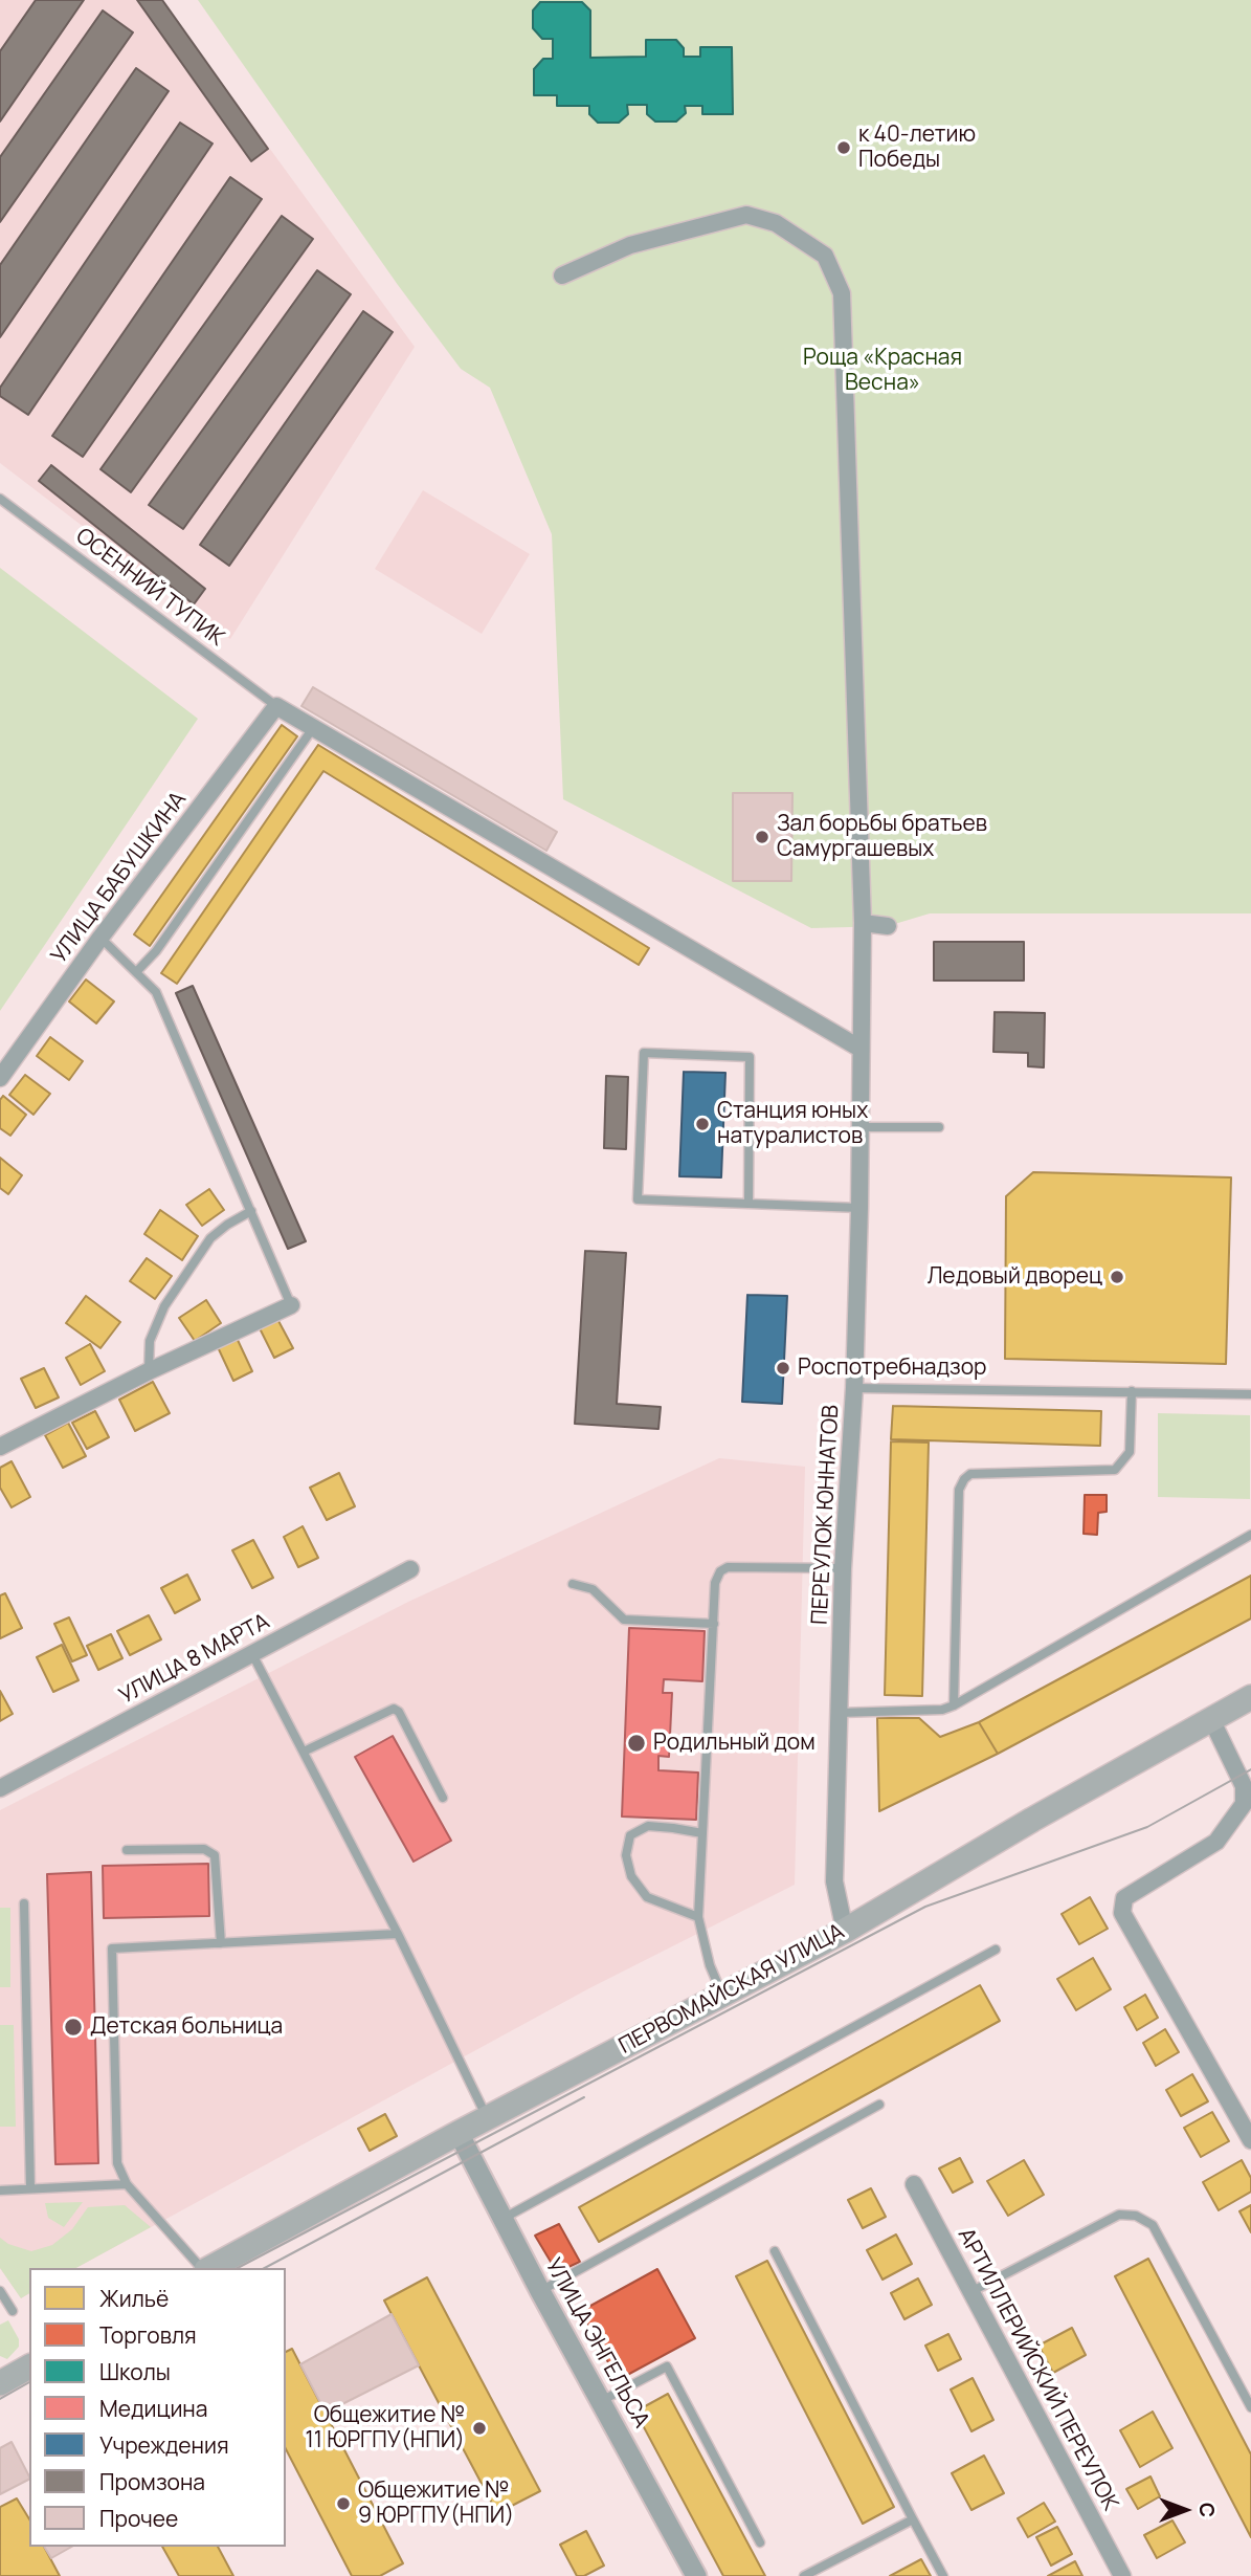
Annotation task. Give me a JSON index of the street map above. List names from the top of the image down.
{
  "streets": {
    "main road": ["ПЕРВОМАЙСКАЯ УЛИЦА"],
    "street": [
      "УЛИЦА БАБУШКИНА",
      "ПЕРЕУЛОК ЮННАТОВ",
      "УЛИЦА 8 МАРТА",
      "УЛИЦА ЭНГЕЛЬСА",
      "АРТИЛЛЕРИЙСКИЙ ПЕРЕУЛОК"
    ],
    "lane": ["ОСЕННИЙ ТУПИК"]
  },
  "crossings": [
    ["ОСЕННИЙ ТУПИК", "УЛИЦА БАБУШКИНА"],
    ["ПЕРЕУЛОК ЮННАТОВ", "ПЕРВОМАЙСКАЯ УЛИЦА"],
    ["ПЕРВОМАЙСКАЯ УЛИЦА", "УЛИЦА ЭНГЕЛЬСА"]
  ],
  "parks": ["Роща «Красная Весна»"],
  "places": [
    "к 40-летию Победы",
    "Зал борьбы братьев Самургашевых",
    "Станция юных натуралистов",
    "Ледовый дворец",
    "Роспотребнадзор",
    "Родильный дом",
    "Детская больница",
    "Общежитие № 11 ЮРГПУ(НПИ)",
    "Общежитие № 9 ЮРГПУ(НПИ)"
  ],
  "legend": [
    "Жильё",
    "Торговля",
    "Школы",
    "Медицина",
    "Учреждения",
    "Промзона",
    "Прочее"
  ],
  "north": "right"
}
